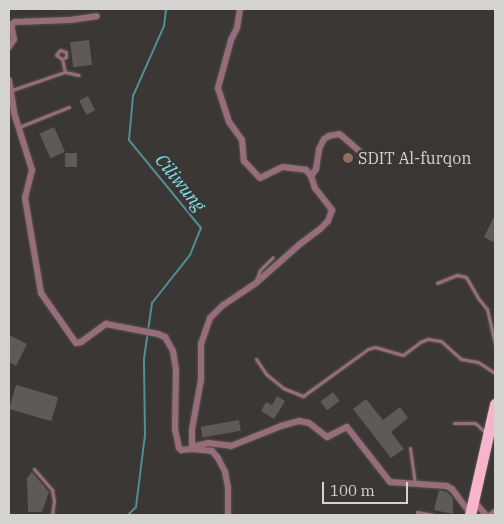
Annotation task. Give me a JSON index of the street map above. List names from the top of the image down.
{
  "water": ["Ciliwung"],
  "places": ["SDIT Al-furqon"],
  "scale_bar": "100 m"
}
